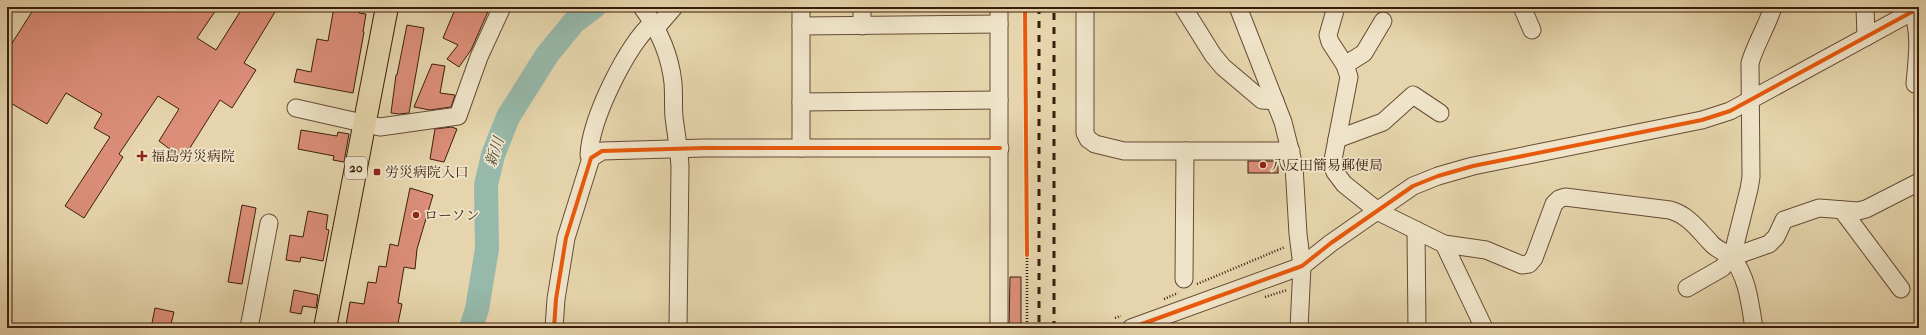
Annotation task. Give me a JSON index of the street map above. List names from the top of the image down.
{
  "streets": {
    "main road": ["20"]
  },
  "water": ["新川"],
  "places": {
    "health": ["福島労災病院"],
    "other": ["八反田簡易郵便局", "ローソン"],
    "transit": ["労災病院入口"]
  }
}
